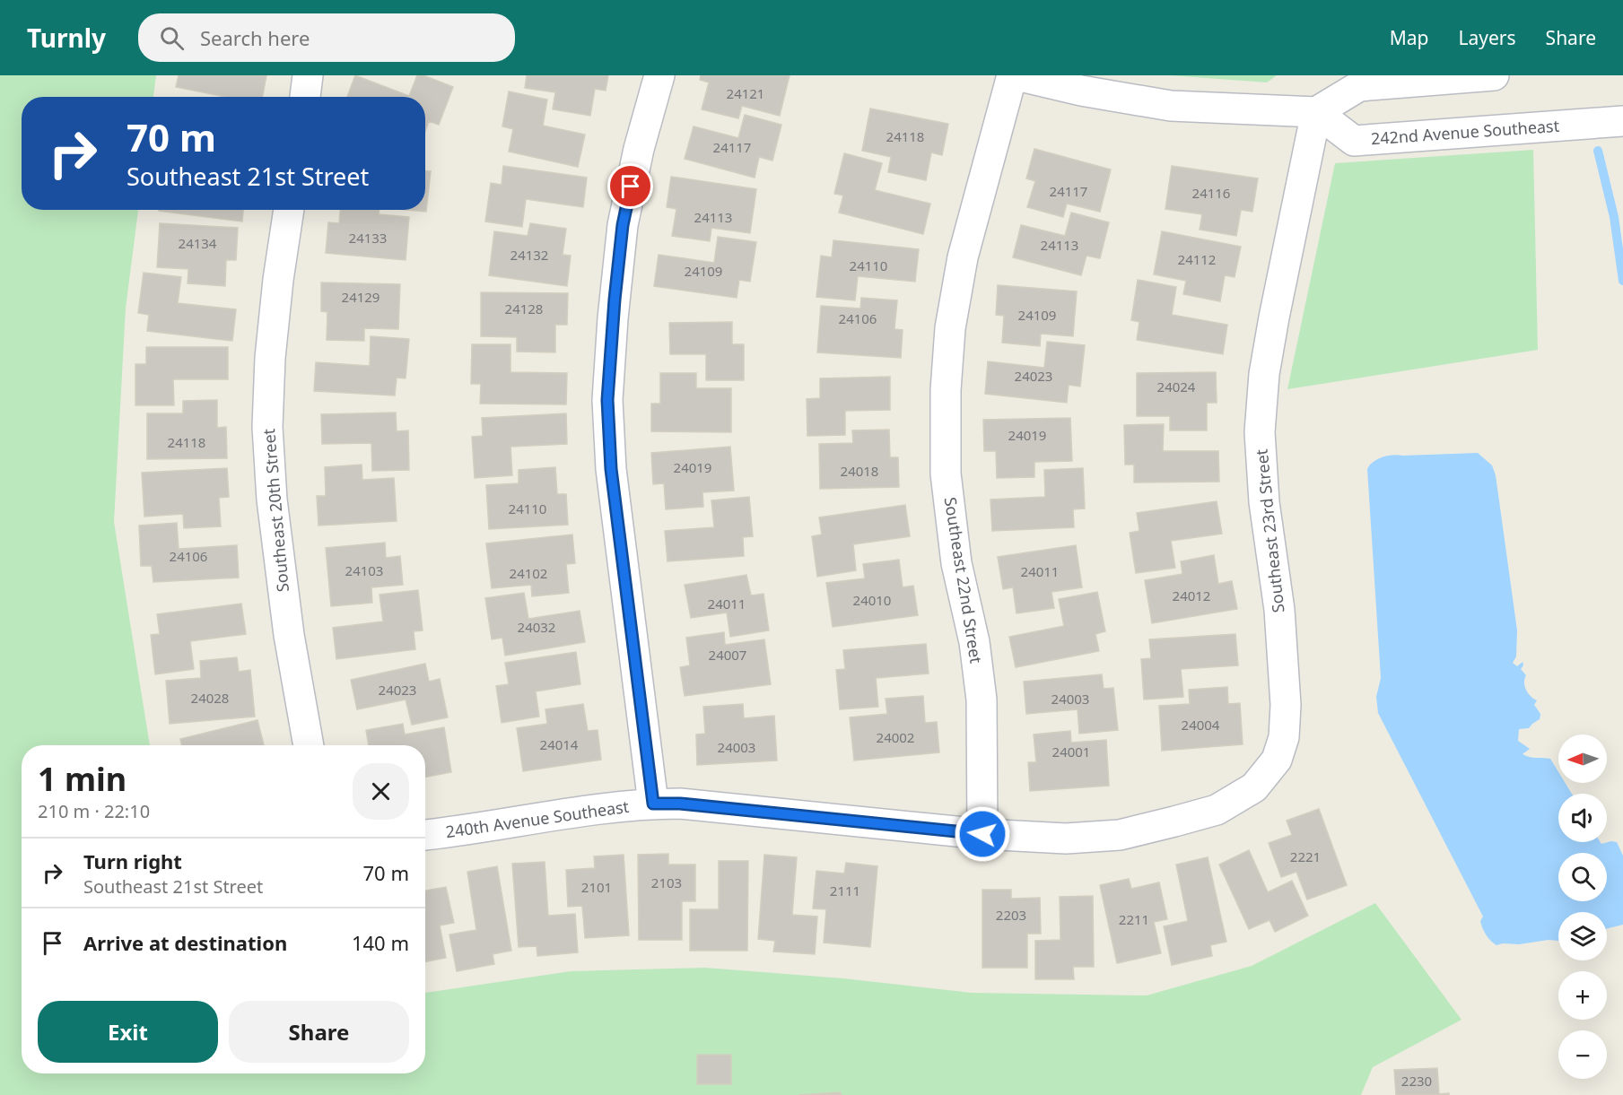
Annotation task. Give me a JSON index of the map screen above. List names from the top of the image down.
{
  "streets": {
    "street": [
      "242nd Avenue Southeast",
      "Southeast 20th Street",
      "Southeast 23rd Street",
      "Southeast 22nd Street",
      "240th Avenue Southeast"
    ]
  },
  "crossings": [
    ["242nd Avenue Southeast", "Southeast 23rd Street"],
    ["Southeast 23rd Street", "240th Avenue Southeast"],
    ["Southeast 22nd Street", "240th Avenue Southeast"]
  ],
  "house_numbers": [
    "24121",
    "24118",
    "24117",
    "24117",
    "24116",
    "24113",
    "24133",
    "24134",
    "24113",
    "24132",
    "24112",
    "24110",
    "24109",
    "24129",
    "24128",
    "24109",
    "24106",
    "24023",
    "24024",
    "24019",
    "24118",
    "24019",
    "24018",
    "24110",
    "24106",
    "24103",
    "24011",
    "24102",
    "24012",
    "24010",
    "24011",
    "24032",
    "24007",
    "24023",
    "24028",
    "24003",
    "24004",
    "24002",
    "24014",
    "24003",
    "24001",
    "2221",
    "2103",
    "2101",
    "2111",
    "2203",
    "2211",
    "2230"
  ],
  "north": "left",
  "page": {
    "header": "Turnly",
    "search": "Search here",
    "nav": ["Map", "Layers", "Share"],
    "turn": ["70 m", "Southeast 21st Street"],
    "map_buttons": ["+", "−"],
    "heading": ["1 min", "210 m · 22:10"],
    "list": [
      {
        "name": "Turn right",
        "note": "Southeast 21st Street",
        "value": "70 m"
      },
      {
        "name": "Arrive at destination",
        "value": "140 m"
      }
    ],
    "buttons": ["Exit", "Share"]
  }
}
